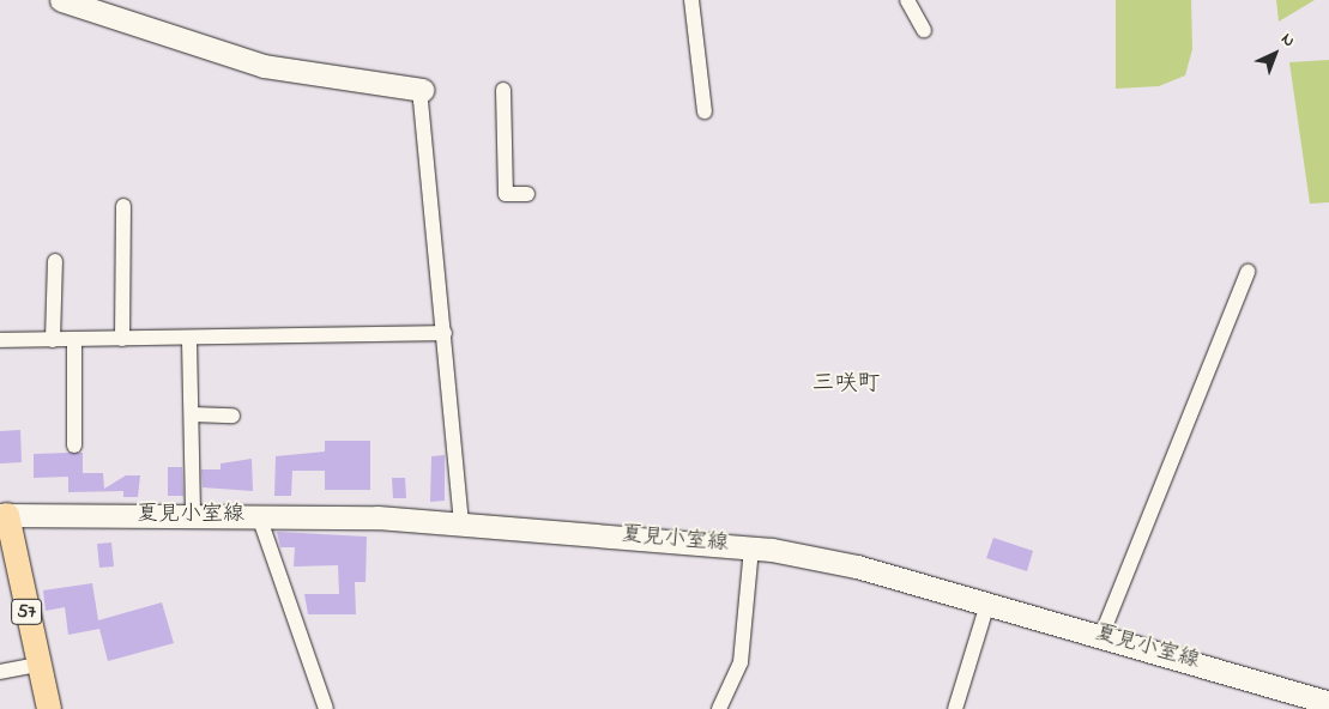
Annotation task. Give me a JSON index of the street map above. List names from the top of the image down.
{
  "streets": {
    "main road": ["夏見小室線", "57"]
  },
  "crossings": [
    ["夏見小室線", "57"]
  ],
  "districts": ["三咲町"],
  "north": "top right"
}
